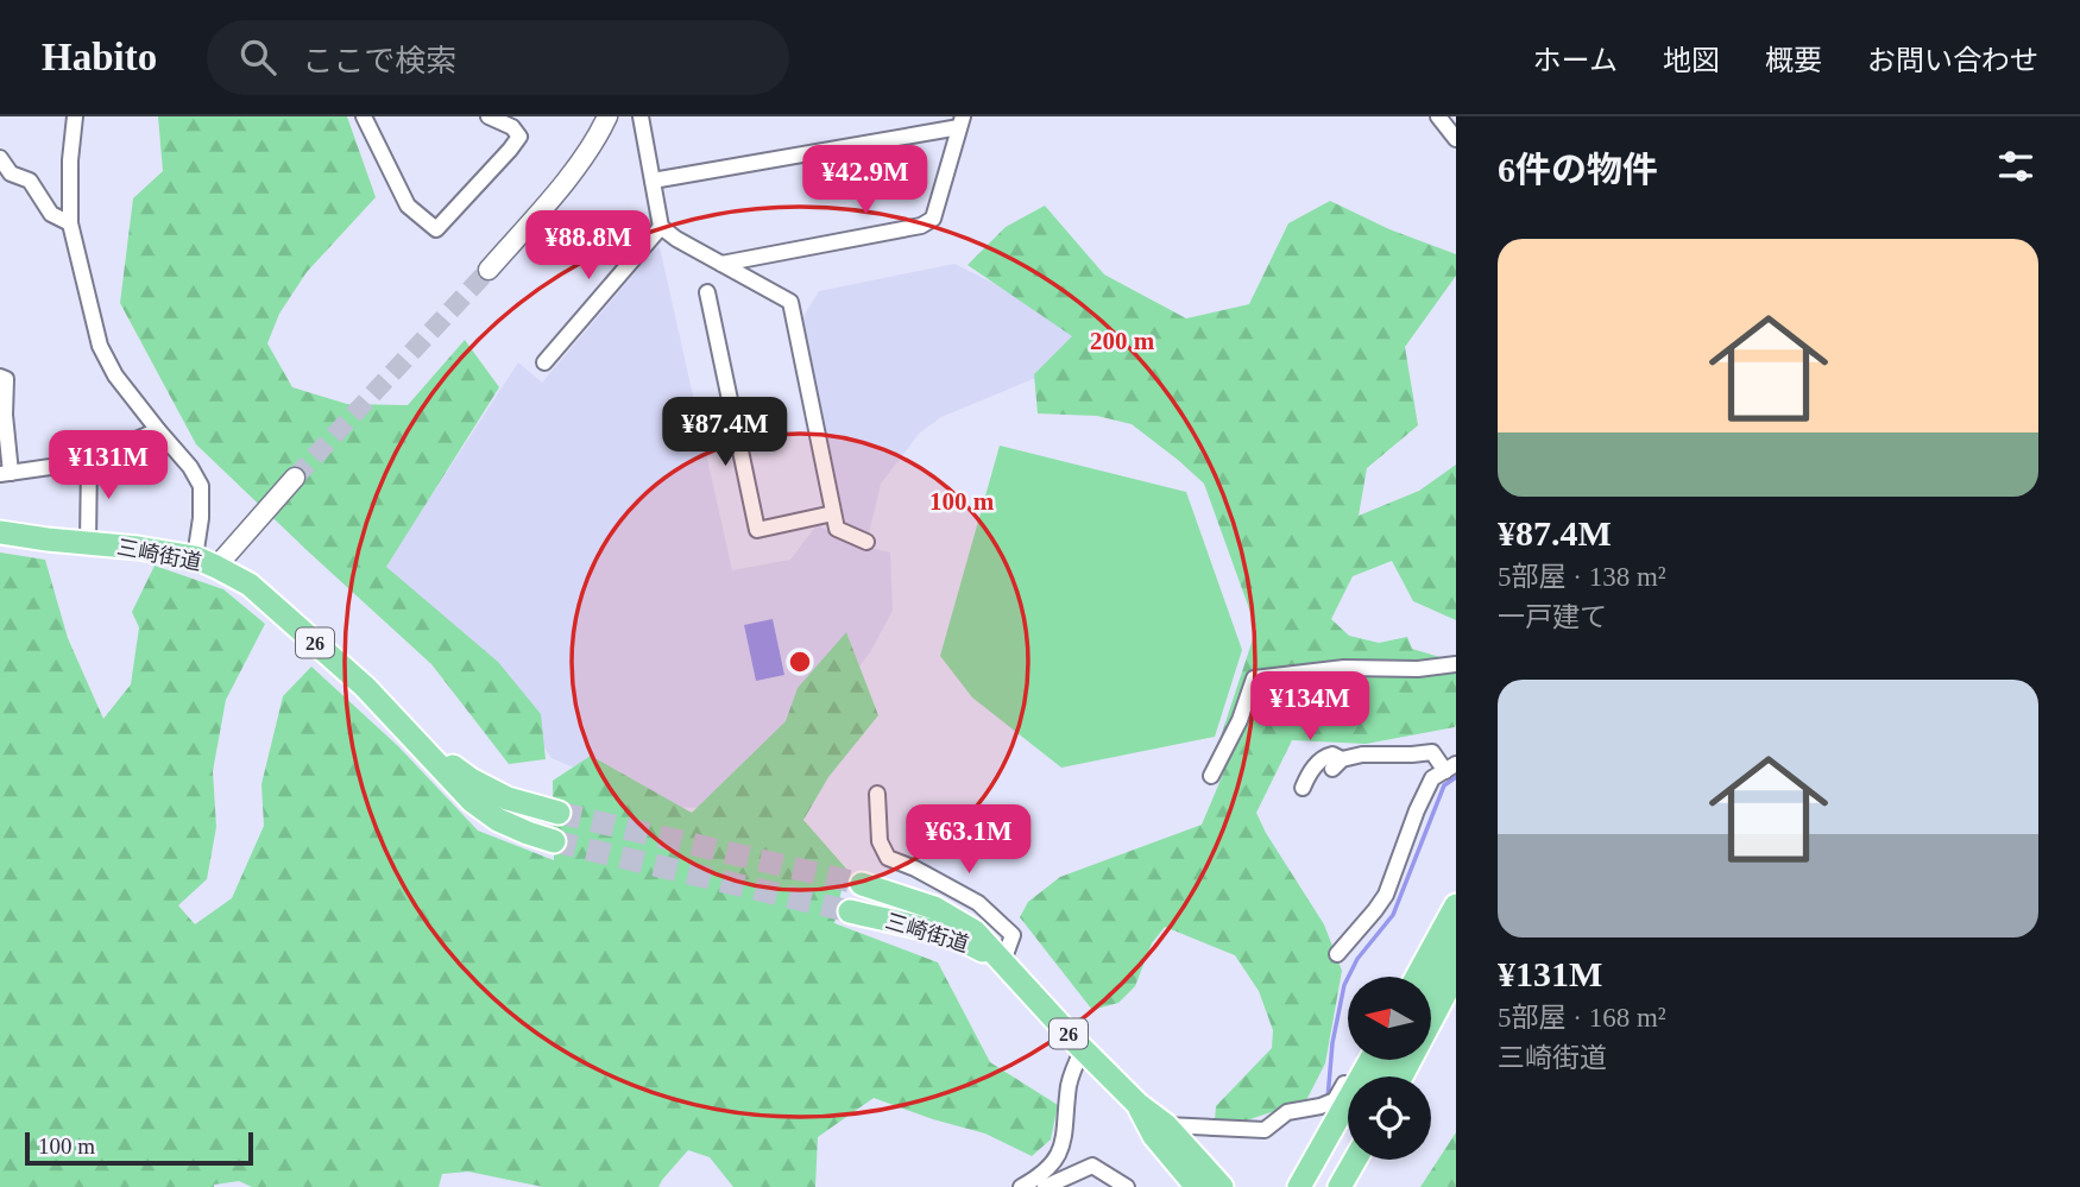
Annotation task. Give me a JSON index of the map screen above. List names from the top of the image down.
{
  "streets": {
    "main road": ["三崎街道", "26"]
  },
  "scale_bar": "100 m",
  "north": "left",
  "page": {
    "header": "Habito",
    "search": "ここで検索",
    "nav": [
      "ホーム",
      "地図",
      "概要",
      "お問い合わせ"
    ],
    "heading": "6件の物件",
    "price": [
      "¥42.9M",
      "¥88.8M",
      "¥87.4M",
      "¥131M",
      "¥134M",
      "¥63.1M"
    ],
    "list": [
      {
        "name": "¥87.4M",
        "note": "5部屋 · 138 m² · 一戸建て"
      },
      {
        "name": "¥131M",
        "note": "5部屋 · 168 m² · 三崎街道"
      }
    ],
    "scale": "100 m"
  },
  "rings": ["200 m", "100 m"]
}
